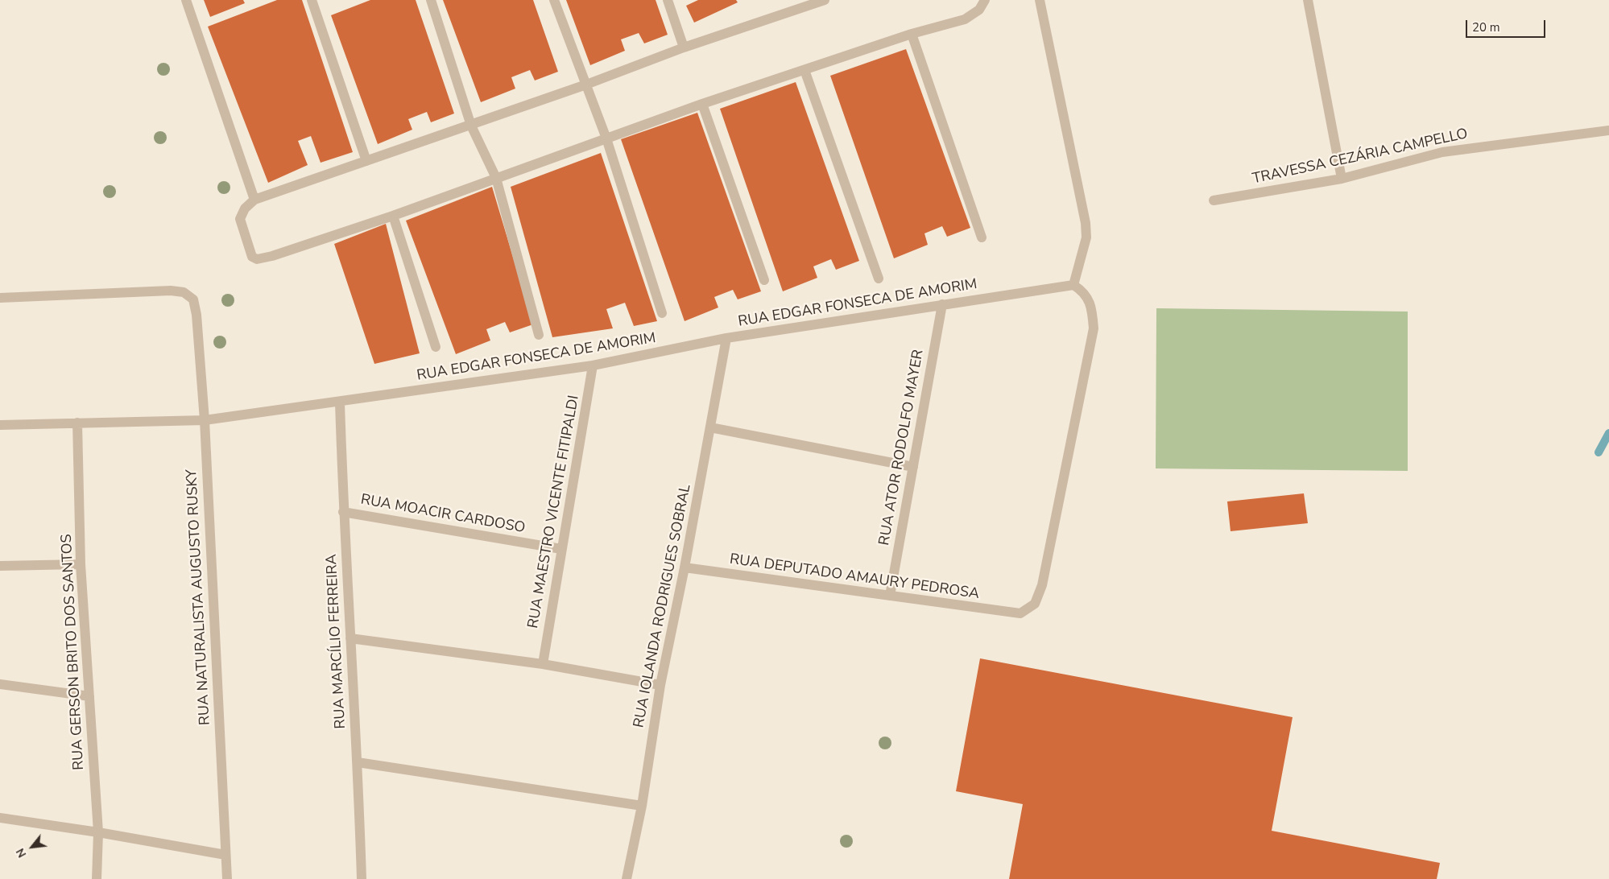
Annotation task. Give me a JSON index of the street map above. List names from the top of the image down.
{
  "streets": {
    "street": [
      "TRAVESSA CEZÁRIA CAMPELLO",
      "RUA EDGAR FONSECA DE AMORIM",
      "RUA ATOR RODOLFO MAYER",
      "RUA MAESTRO VICENTE FITIPALDI",
      "RUA MOACIR CARDOSO",
      "RUA DEPUTADO AMAURY PEDROSA",
      "RUA NATURALISTA AUGUSTO RUSKY",
      "RUA IOLANDA RODRIGUES SOBRAL",
      "RUA MARCÍLIO FERREIRA",
      "RUA GERSON BRITO DOS SANTOS"
    ]
  },
  "crossings": [
    ["RUA EDGAR FONSECA DE AMORIM", "RUA ATOR RODOLFO MAYER"],
    ["RUA EDGAR FONSECA DE AMORIM", "RUA MAESTRO VICENTE FITIPALDI"],
    ["RUA EDGAR FONSECA DE AMORIM", "RUA DEPUTADO AMAURY PEDROSA"],
    ["RUA EDGAR FONSECA DE AMORIM", "RUA NATURALISTA AUGUSTO RUSKY"],
    ["RUA EDGAR FONSECA DE AMORIM", "RUA IOLANDA RODRIGUES SOBRAL"],
    ["RUA EDGAR FONSECA DE AMORIM", "RUA MARCÍLIO FERREIRA"],
    ["RUA EDGAR FONSECA DE AMORIM", "RUA GERSON BRITO DOS SANTOS"],
    ["RUA ATOR RODOLFO MAYER", "RUA DEPUTADO AMAURY PEDROSA"],
    ["RUA MAESTRO VICENTE FITIPALDI", "RUA MOACIR CARDOSO"],
    ["RUA MOACIR CARDOSO", "RUA MARCÍLIO FERREIRA"],
    ["RUA DEPUTADO AMAURY PEDROSA", "RUA IOLANDA RODRIGUES SOBRAL"]
  ],
  "scale_bar": "20 m",
  "north": "bottom left"
}
